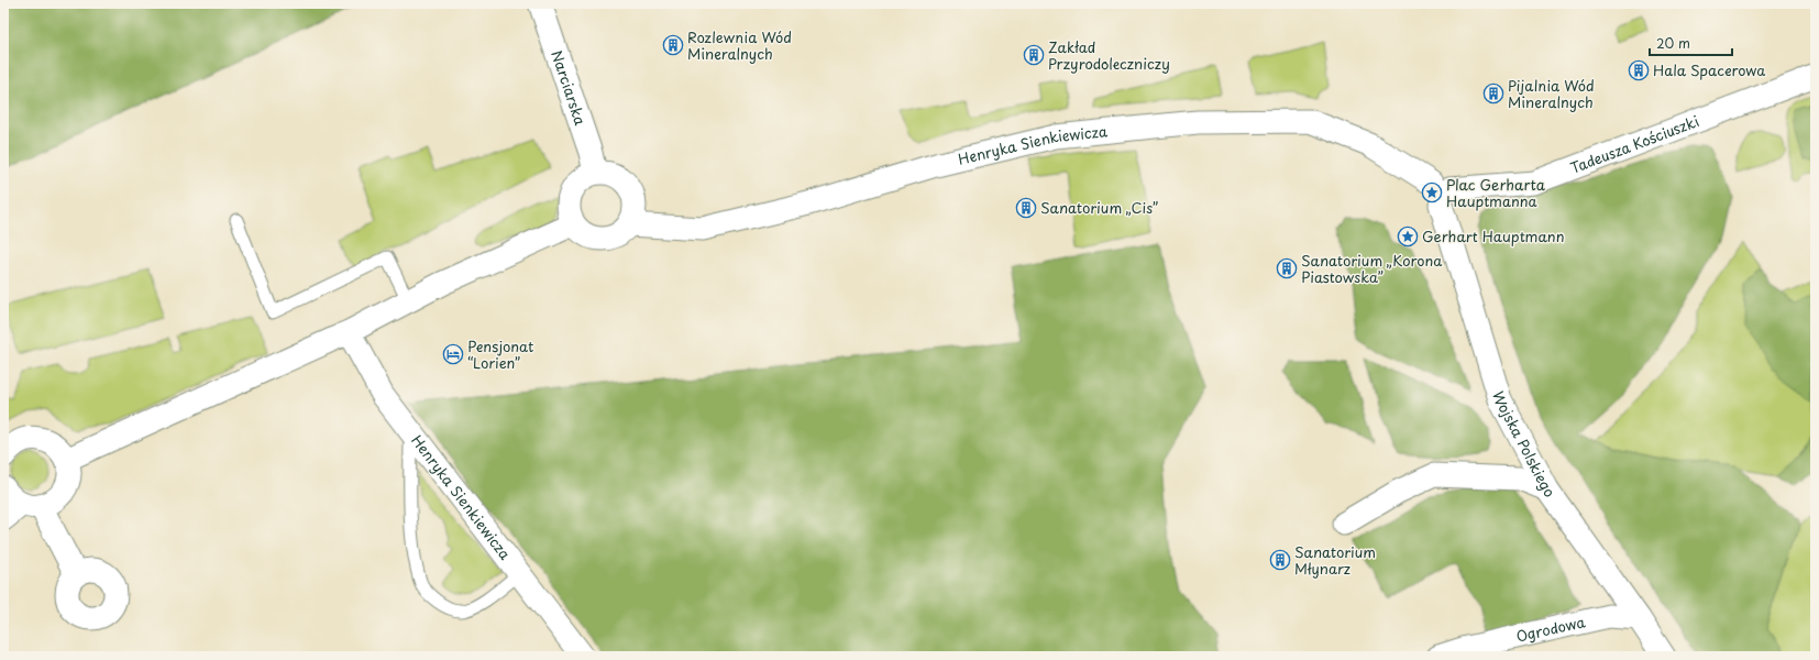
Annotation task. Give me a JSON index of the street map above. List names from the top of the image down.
{
  "streets": {
    "street": [
      "Narciarska",
      "Tadeusza Kościuszki",
      "Henryka Sienkiewicza",
      "Wojska Polskiego",
      "Ogrodowa"
    ]
  },
  "crossings": [
    ["Narciarska", "Henryka Sienkiewicza"],
    ["Tadeusza Kościuszki", "Henryka Sienkiewicza"],
    ["Tadeusza Kościuszki", "Wojska Polskiego"],
    ["Henryka Sienkiewicza", "Wojska Polskiego"],
    ["Wojska Polskiego", "Ogrodowa"]
  ],
  "places": {
    "building": [
      "Rozlewnia Wód Mineralnych",
      "Zakład Przyrodoleczniczy",
      "Hala Spacerowa",
      "Pijalnia Wód Mineralnych",
      "Sanatorium „Cis”",
      "Sanatorium „Korona Piastowska”",
      "Sanatorium Młynarz"
    ],
    "place": ["Plac Gerharta Hauptmanna", "Gerhart Hauptmann"],
    "hotel": ["Pensjonat “Lorien”"]
  },
  "scale_bar": "20 m"
}
